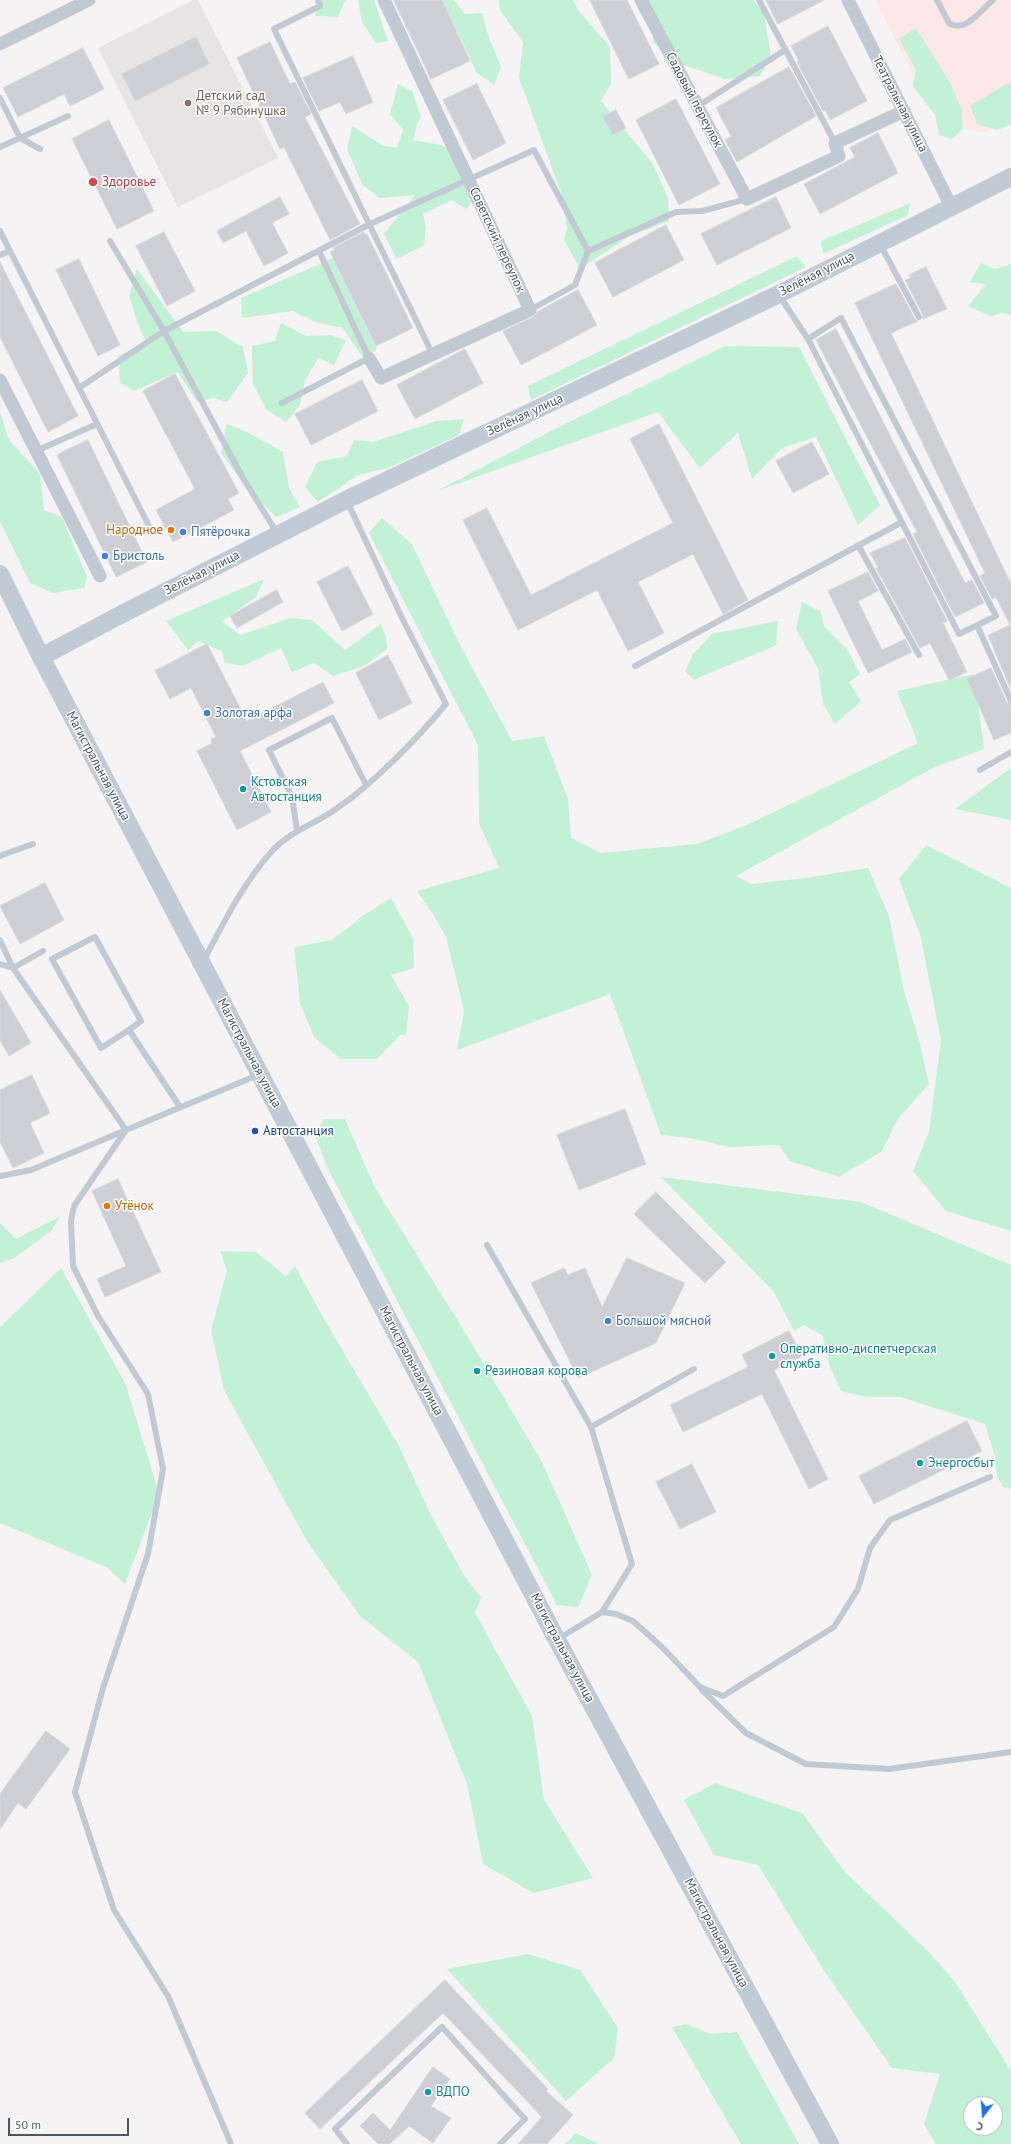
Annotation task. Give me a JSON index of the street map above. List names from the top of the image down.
{
  "streets": {
    "main road": ["Зелёная улица", "Магистральная улица"],
    "street": ["Садовый переулок", "Театральная улица", "Советский переулок"]
  },
  "crossings": [
    ["Театральная улица", "Зелёная улица"],
    ["Зелёная улица", "Магистральная улица"]
  ],
  "places": [
    "Детский сад № 9 Рябинушка",
    "Здоровье",
    "Народное",
    "Пятёрочка",
    "Бристоль",
    "Золотая арфа",
    "Кстовская Автостанция",
    "Автостанция",
    "Утёнок",
    "Большой мясной",
    "Оперативно-диспетчерская служба",
    "Резиновая корова",
    "Энергосбыт",
    "ВДПО"
  ],
  "scale_bar": "50 m",
  "north": "bottom"
}
